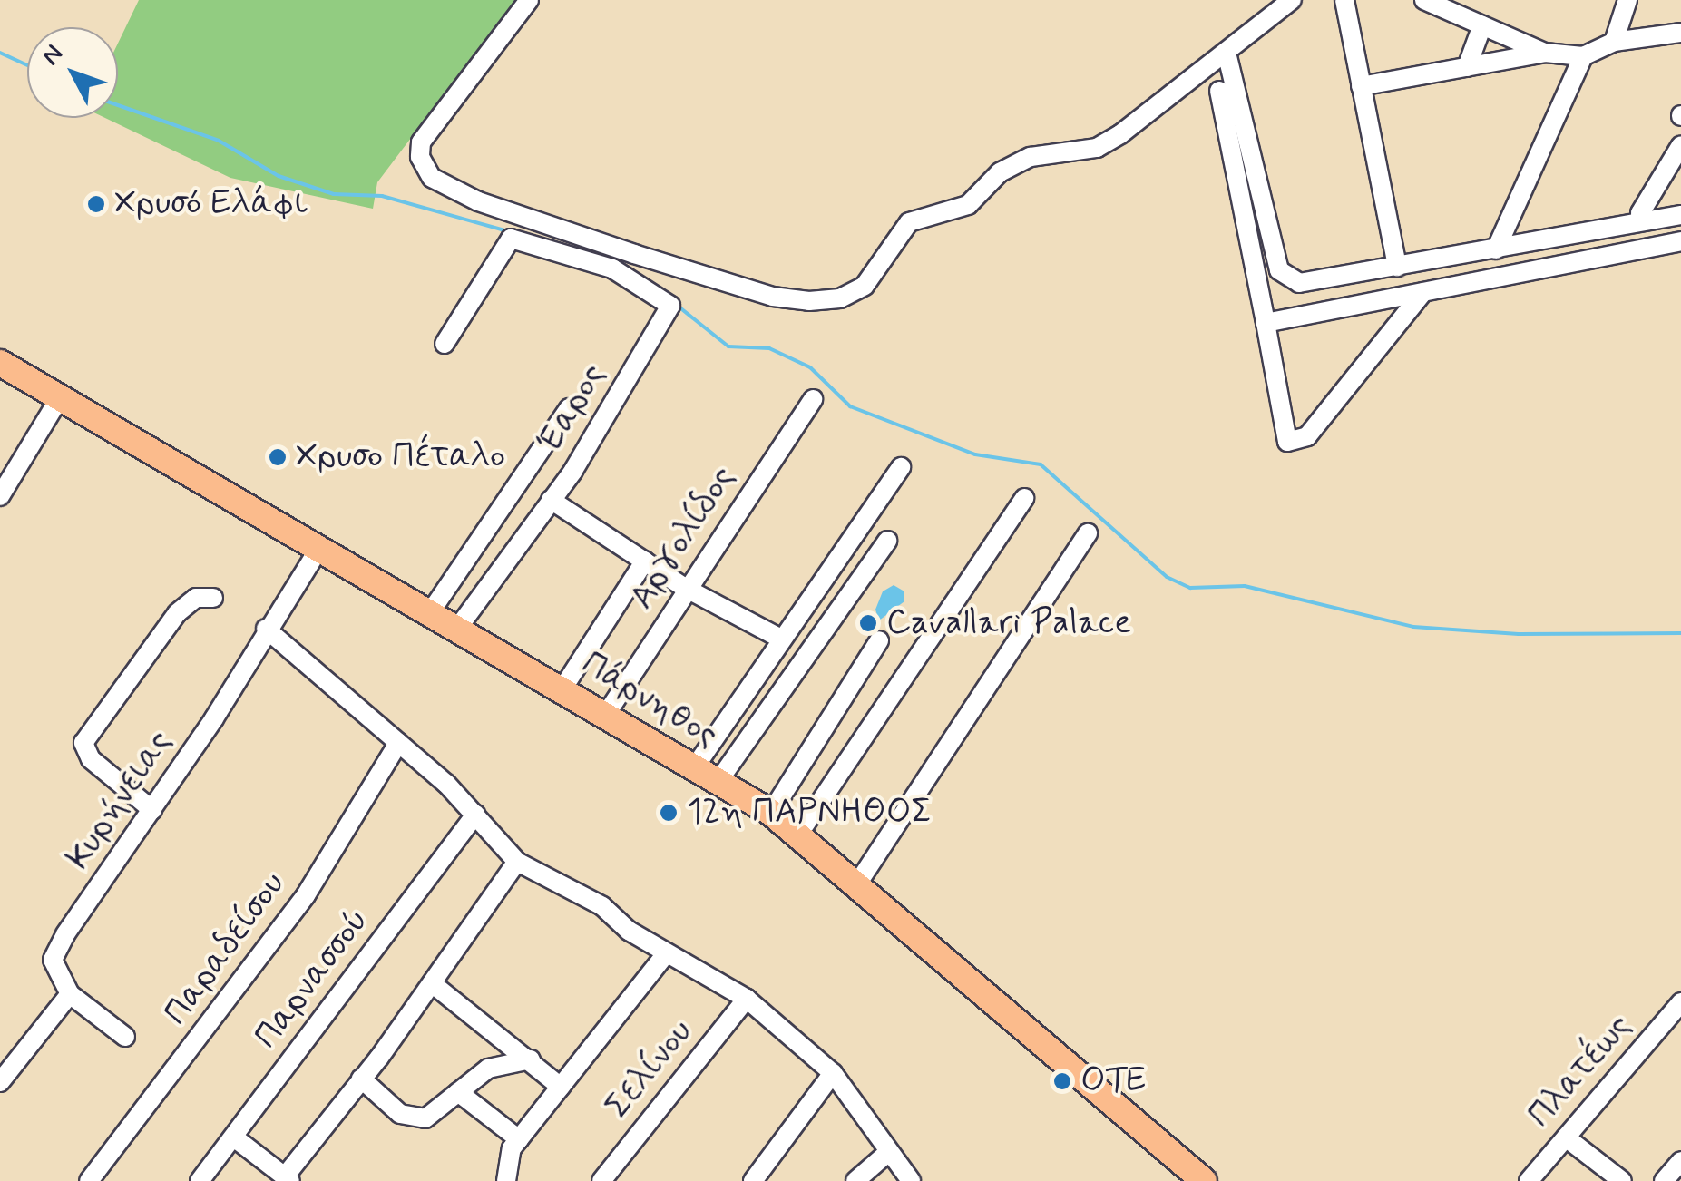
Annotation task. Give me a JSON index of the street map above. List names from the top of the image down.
{
  "streets": {
    "main road": ["Πάρνηθος"],
    "street": [
      "Έαρος",
      "Αργολίδος",
      "Κυρήνειας",
      "Παραδείσου",
      "Παρνασσού",
      "Σελίνου",
      "Πλατέως"
    ]
  },
  "crossings": [
    ["Έαρος", "Πάρνηθος"],
    ["Αργολίδος", "Πάρνηθος"],
    ["Πάρνηθος", "Κυρήνειας"]
  ],
  "places": [
    "Χρυσό Ελάφι",
    "Χρυσο Πέταλο",
    "Cavallari Palace",
    "12η ΠΑΡΝΗΘΟΣ",
    "ΟΤΕ"
  ],
  "north": "top left"
}
